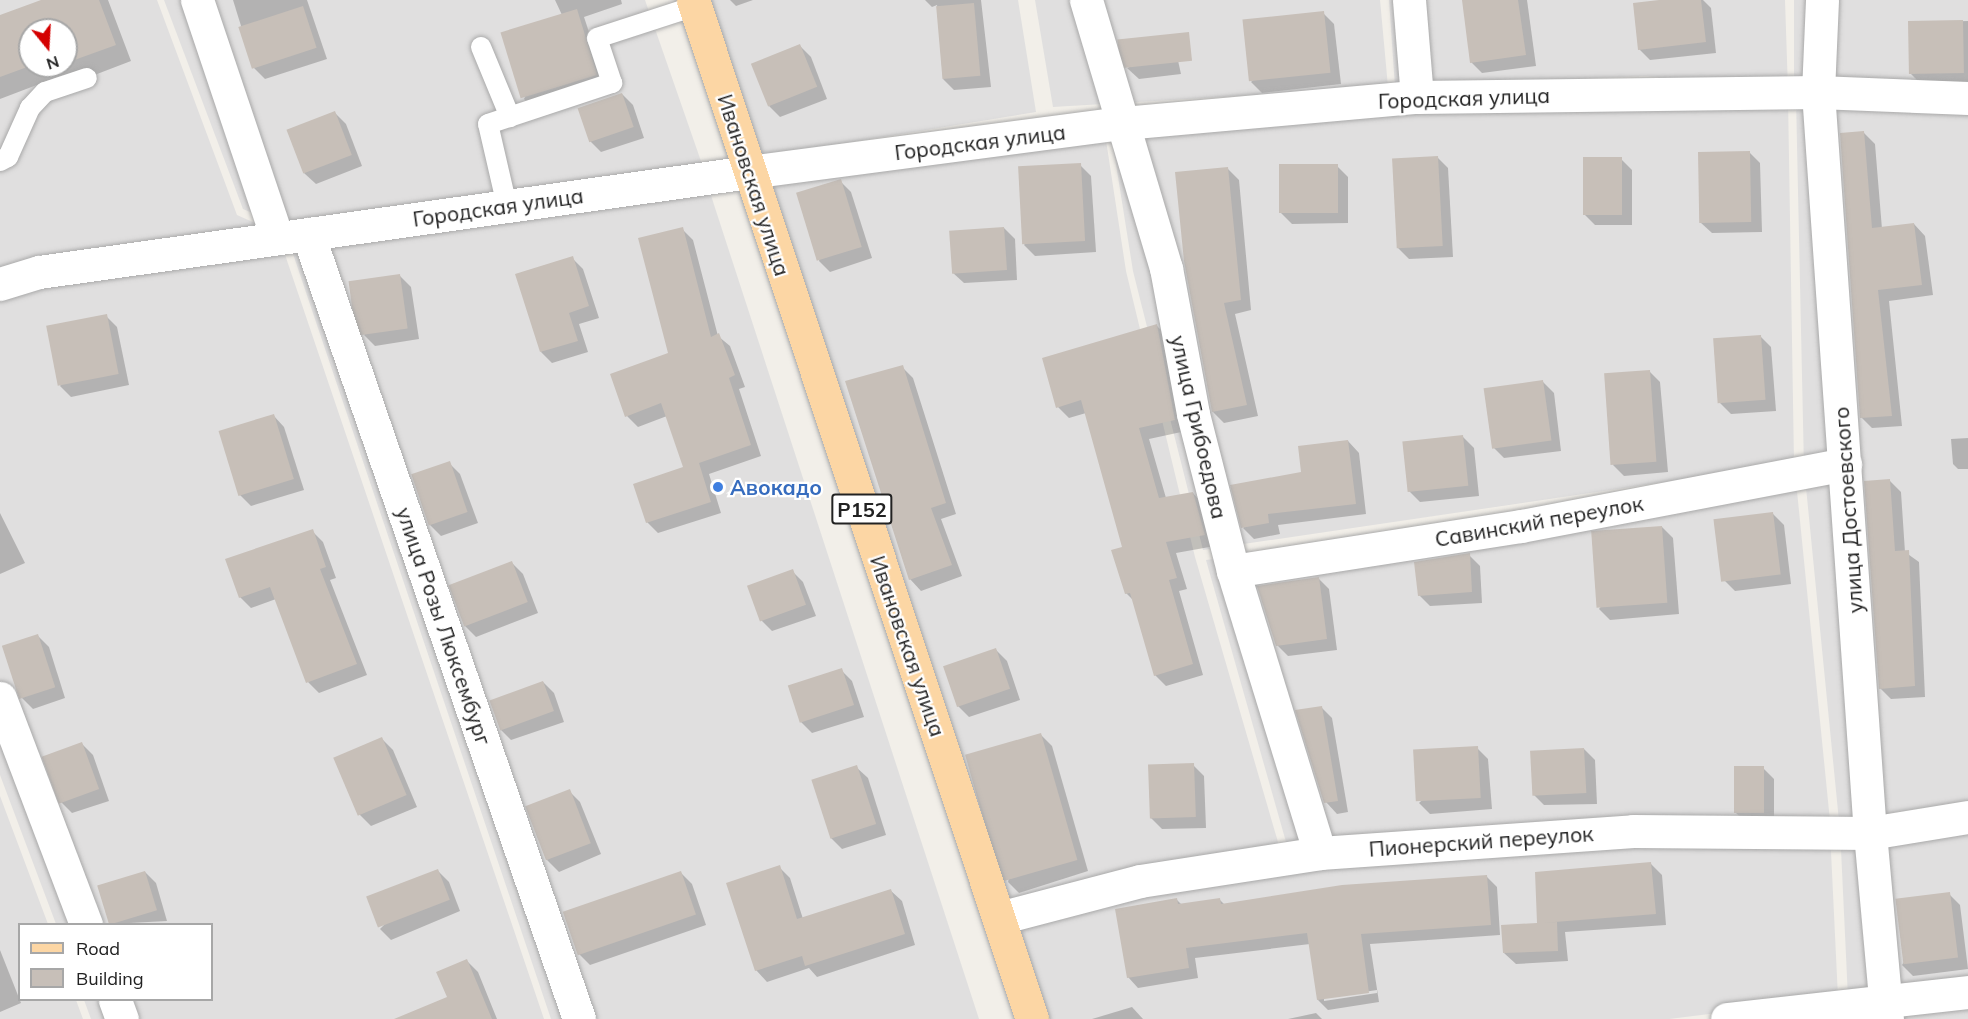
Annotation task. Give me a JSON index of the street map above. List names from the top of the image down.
{
  "streets": {
    "main road": ["Ивановская улица", "Р152"],
    "street": [
      "Городская улица",
      "улица Грибоедова",
      "улица Достоевского",
      "Савинский переулок",
      "улица Розы Люксембург",
      "Пионерский переулок"
    ]
  },
  "crossings": [
    ["Городская улица", "Ивановская улица"],
    ["Городская улица", "улица Грибоедова"],
    ["Городская улица", "улица Достоевского"],
    ["Городская улица", "улица Розы Люксембург"],
    ["Ивановская улица", "Пионерский переулок"],
    ["улица Грибоедова", "Савинский переулок"],
    ["улица Грибоедова", "Пионерский переулок"],
    ["улица Достоевского", "Савинский переулок"],
    ["улица Достоевского", "Пионерский переулок"]
  ],
  "places": ["Авокадо"],
  "legend": ["Road", "Building"],
  "north": "bottom"
}
